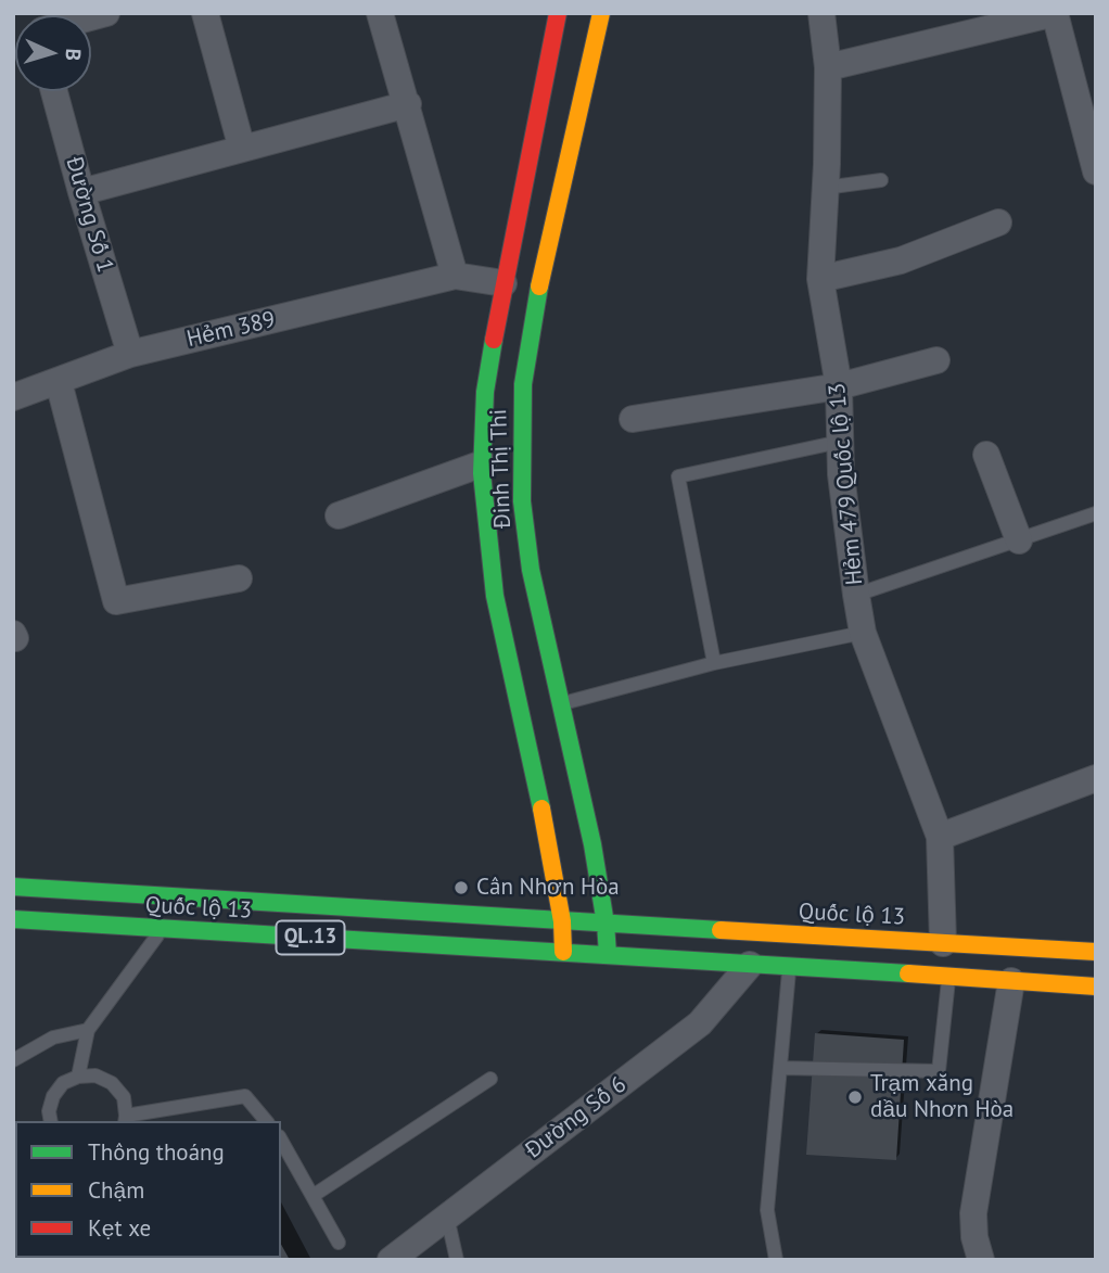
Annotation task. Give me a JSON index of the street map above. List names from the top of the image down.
{
  "streets": {
    "main road": ["Đinh Thị Thi", "Quốc lộ 13", "QL.13"],
    "street": [
      "Đường Số 1",
      "Hẻm 389",
      "Hẻm 479 Quốc lộ 13",
      "Đường Số 6"
    ]
  },
  "crossings": [
    ["Đường Số 1", "Hẻm 389"],
    ["Đinh Thị Thi", "Quốc lộ 13"],
    ["Hẻm 479 Quốc lộ 13", "Quốc lộ 13"],
    ["Quốc lộ 13", "Đường Số 6"]
  ],
  "places": ["Cân Nhơn Hòa", "Trạm xăng dầu Nhơn Hòa"],
  "legend": ["Thông thoáng", "Chậm", "Kẹt xe"],
  "north": "right"
}
